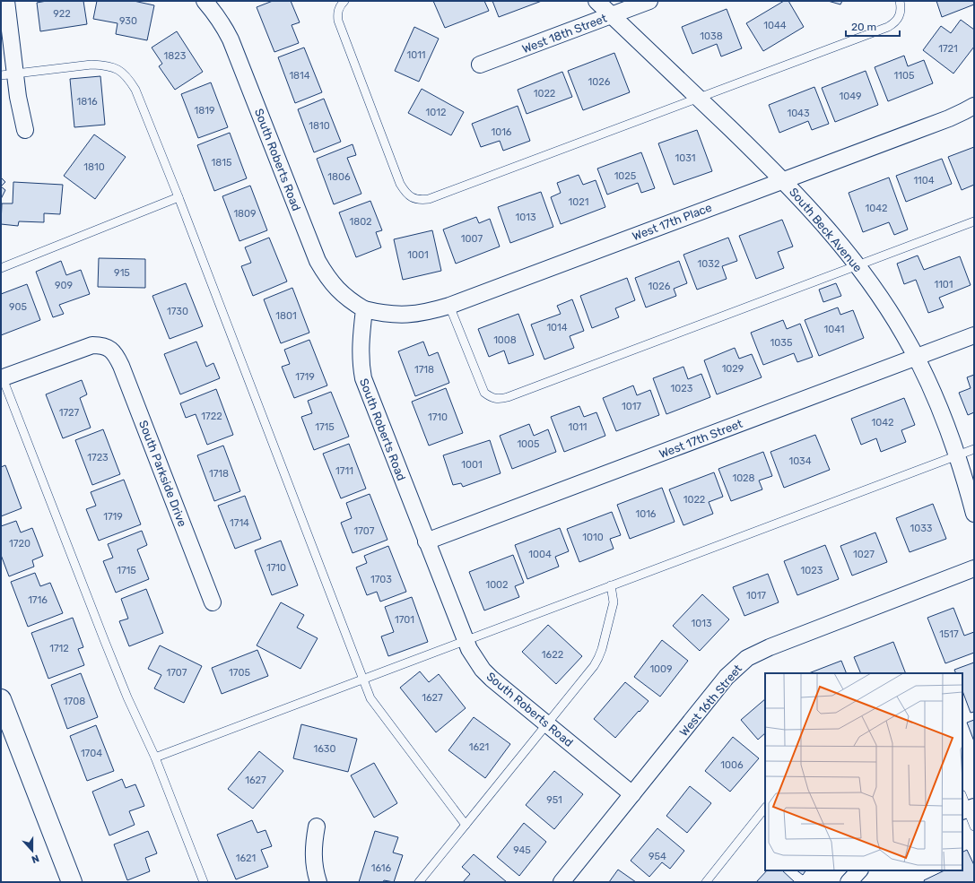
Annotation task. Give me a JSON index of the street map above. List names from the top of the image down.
{
  "streets": {
    "street": [
      "West 18th Street",
      "South Roberts Road",
      "West 17th Place",
      "South Beck Avenue",
      "West 17th Street",
      "South Parkside Drive",
      "West 16th Street"
    ]
  },
  "crossings": [
    ["West 18th Street", "South Beck Avenue"],
    ["South Roberts Road", "West 17th Place"],
    ["South Roberts Road", "West 17th Street"],
    ["South Roberts Road", "West 16th Street"],
    ["West 17th Place", "South Beck Avenue"],
    ["South Beck Avenue", "West 17th Street"]
  ],
  "house_numbers": [
    "922",
    "930",
    "1044",
    "1038",
    "1721",
    "1011",
    "1823",
    "1814",
    "1105",
    "1026",
    "1022",
    "1049",
    "1816",
    "1819",
    "1012",
    "1043",
    "1810",
    "1016",
    "1031",
    "1815",
    "1810",
    "1025",
    "1806",
    "1104",
    "1021",
    "1042",
    "1809",
    "1013",
    "1802",
    "1007",
    "1001",
    "1032",
    "915",
    "1101",
    "909",
    "1026",
    "905",
    "1730",
    "1801",
    "1014",
    "1041",
    "1008",
    "1035",
    "1029",
    "1718",
    "1719",
    "1023",
    "1017",
    "1727",
    "1722",
    "1710",
    "1042",
    "1715",
    "1011",
    "1005",
    "1723",
    "1034",
    "1001",
    "1711",
    "1718",
    "1028",
    "1022",
    "1016",
    "1719",
    "1714",
    "1033",
    "1707",
    "1010",
    "1720",
    "1004",
    "1027",
    "1710",
    "1715",
    "1023",
    "1703",
    "1002",
    "1017",
    "1716",
    "1701",
    "1013",
    "1517",
    "1712",
    "1622",
    "1009",
    "1707",
    "1705",
    "1627",
    "1708",
    "1621",
    "1630",
    "1704",
    "1006",
    "1627",
    "951",
    "945",
    "954",
    "1621",
    "1616"
  ],
  "scale_bar": "20 m",
  "north": "bottom"
}
